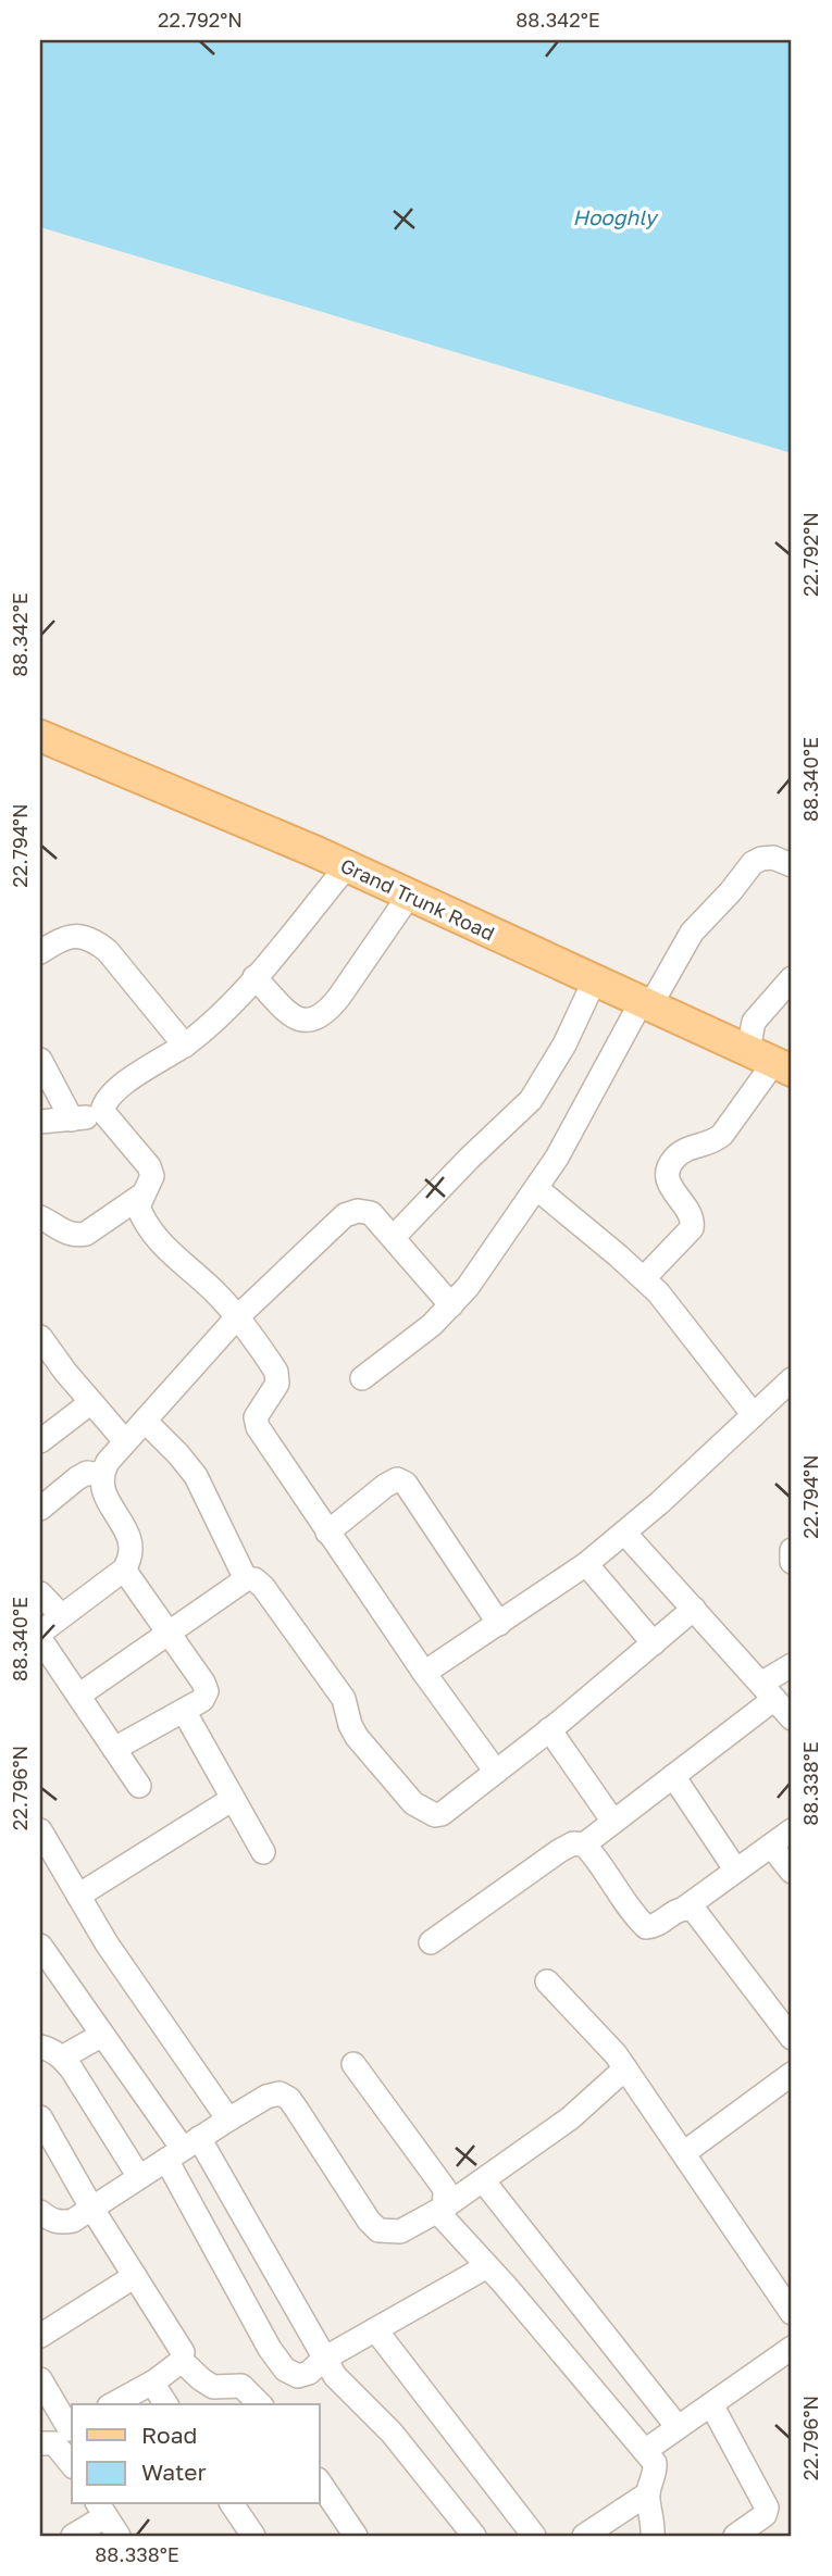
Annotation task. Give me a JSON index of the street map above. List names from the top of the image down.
{
  "streets": {
    "main road": ["Grand Trunk Road"]
  },
  "water": ["Hooghly"],
  "legend": ["Road", "Water"],
  "coordinates": [
    "22.792°N",
    "88.342°E",
    "88.340°E",
    "22.794°N",
    "88.338°E",
    "22.796°N"
  ]
}
